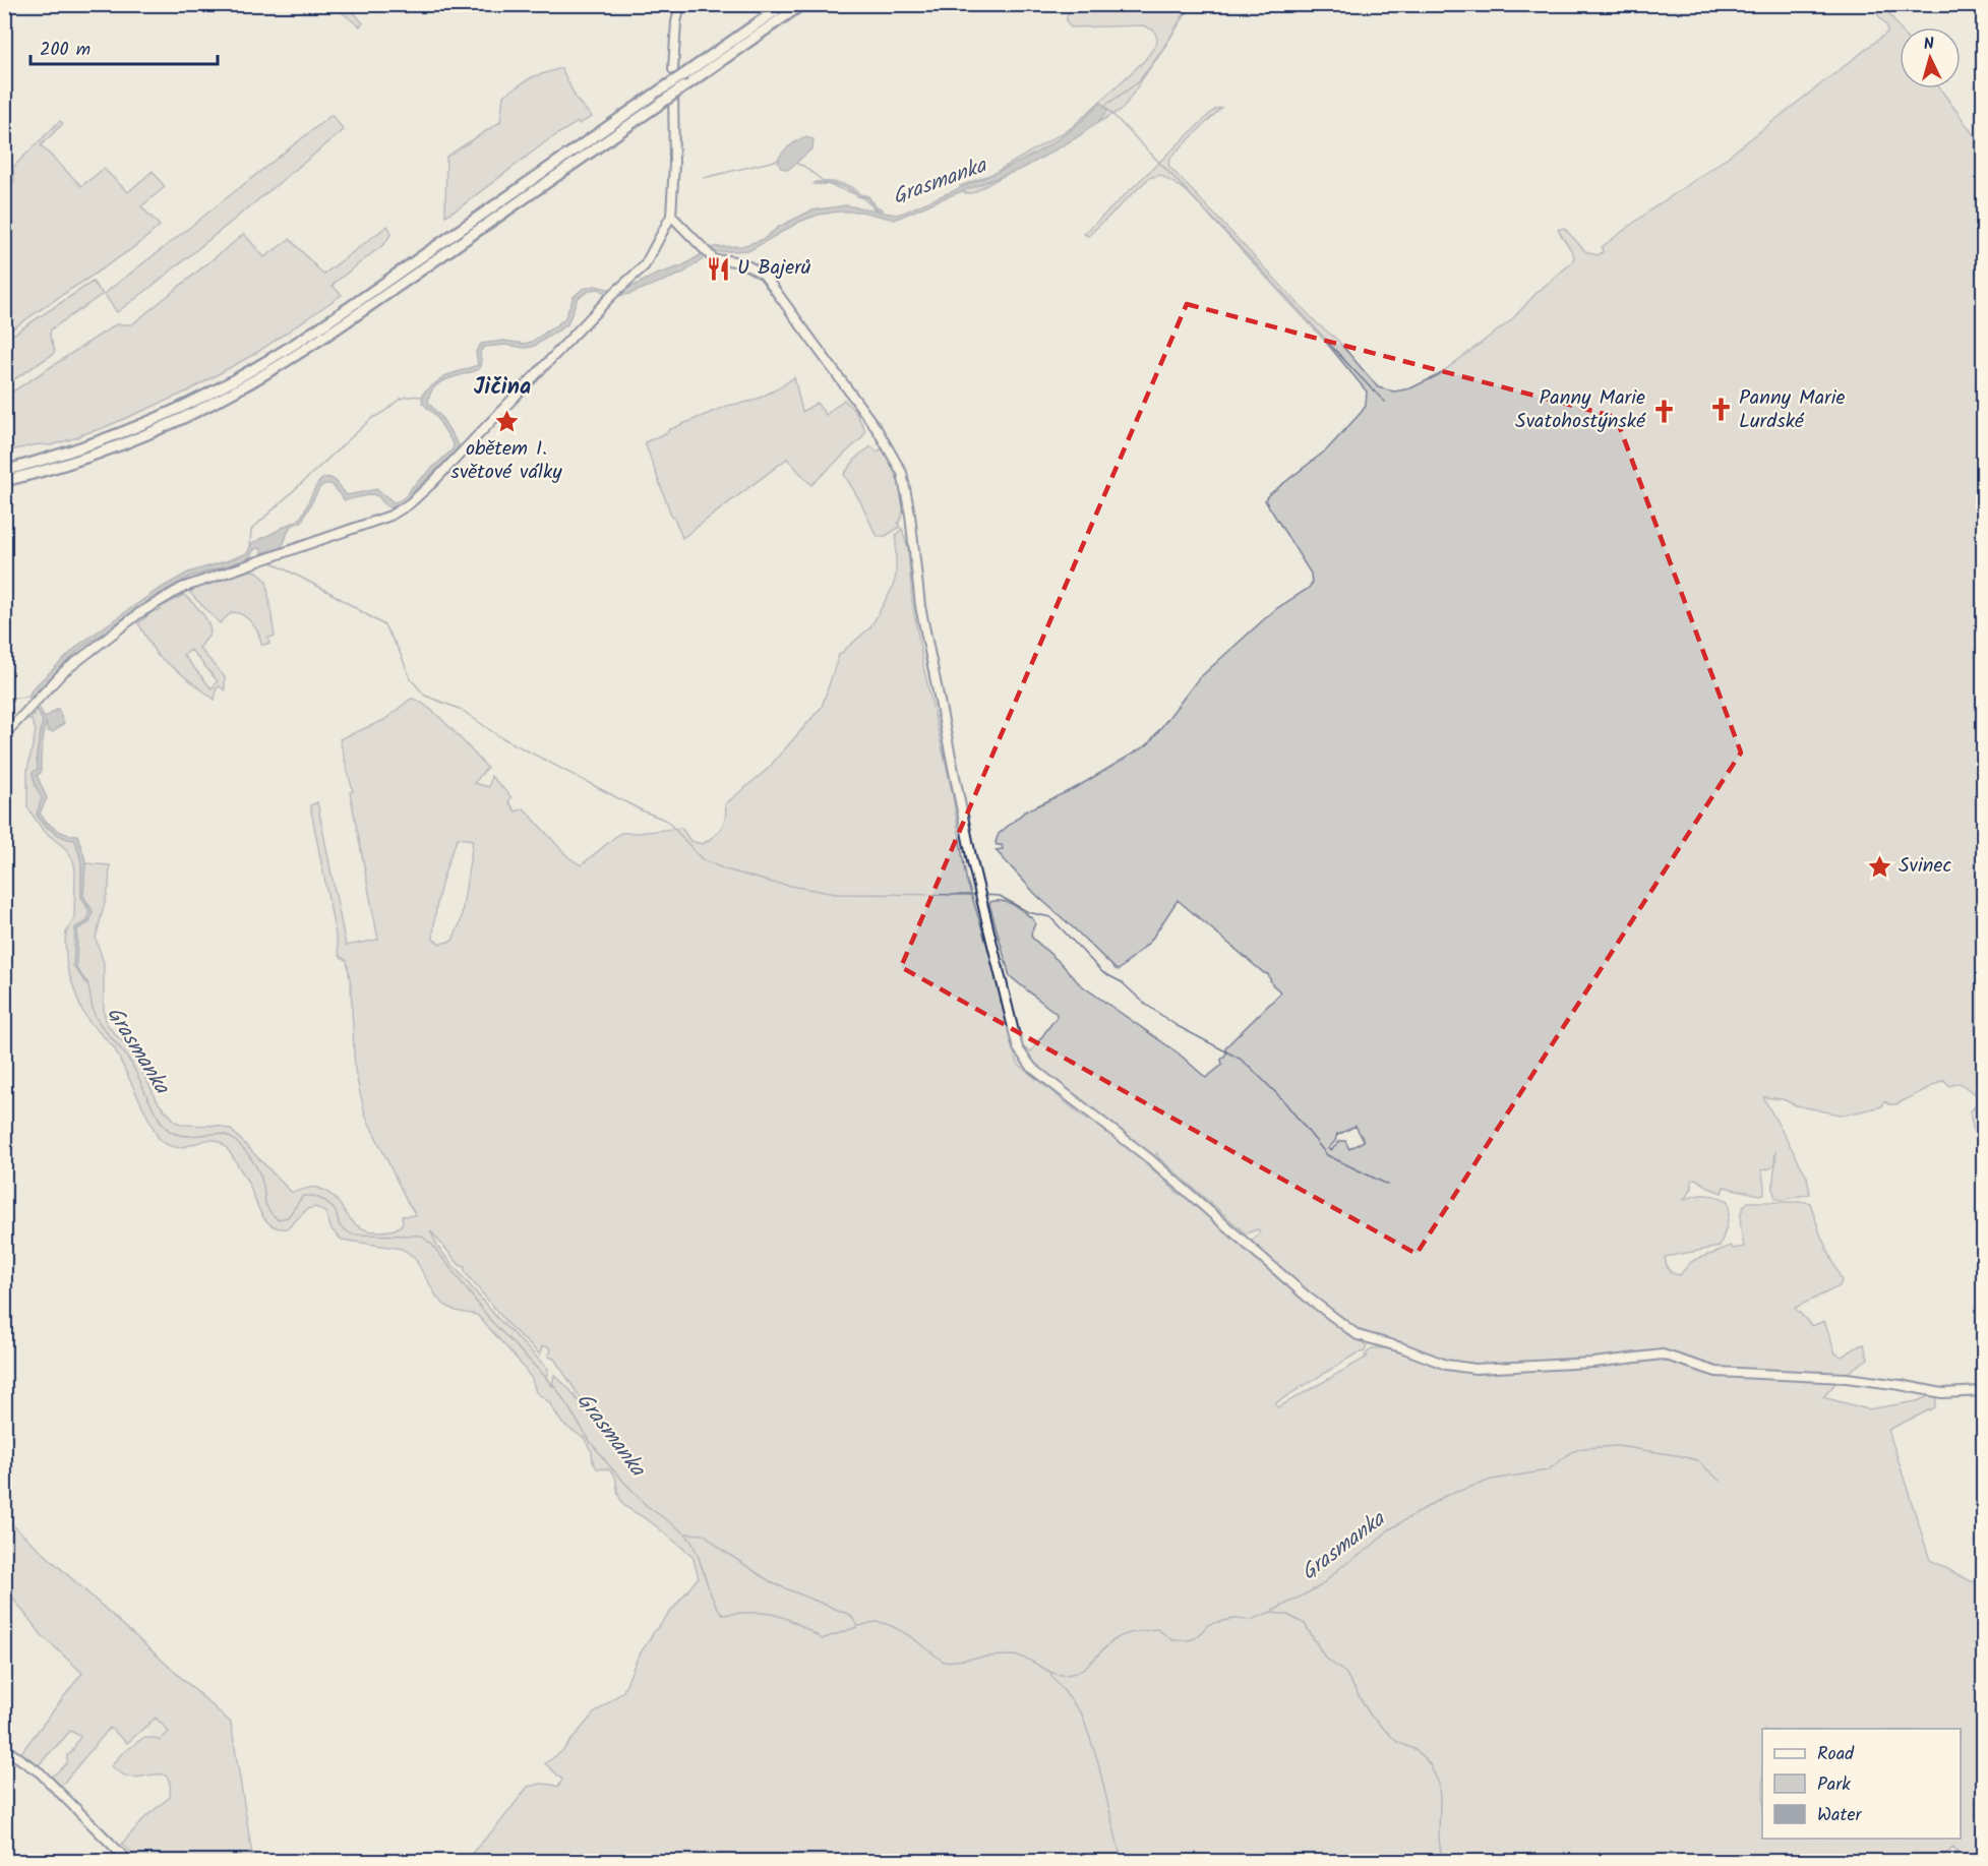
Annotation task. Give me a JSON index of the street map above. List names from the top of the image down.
{
  "districts": ["Jičina"],
  "water": ["Grasmanka"],
  "places": {
    "restaurant": ["U Bajerů"],
    "church": ["Panny Marie Lurdské", "Panny Marie Svatohostýnské"],
    "place": ["obětem I. světové války", "Svinec"]
  },
  "legend": ["Road", "Park", "Water"],
  "scale_bar": "200 m",
  "north": "top"
}
